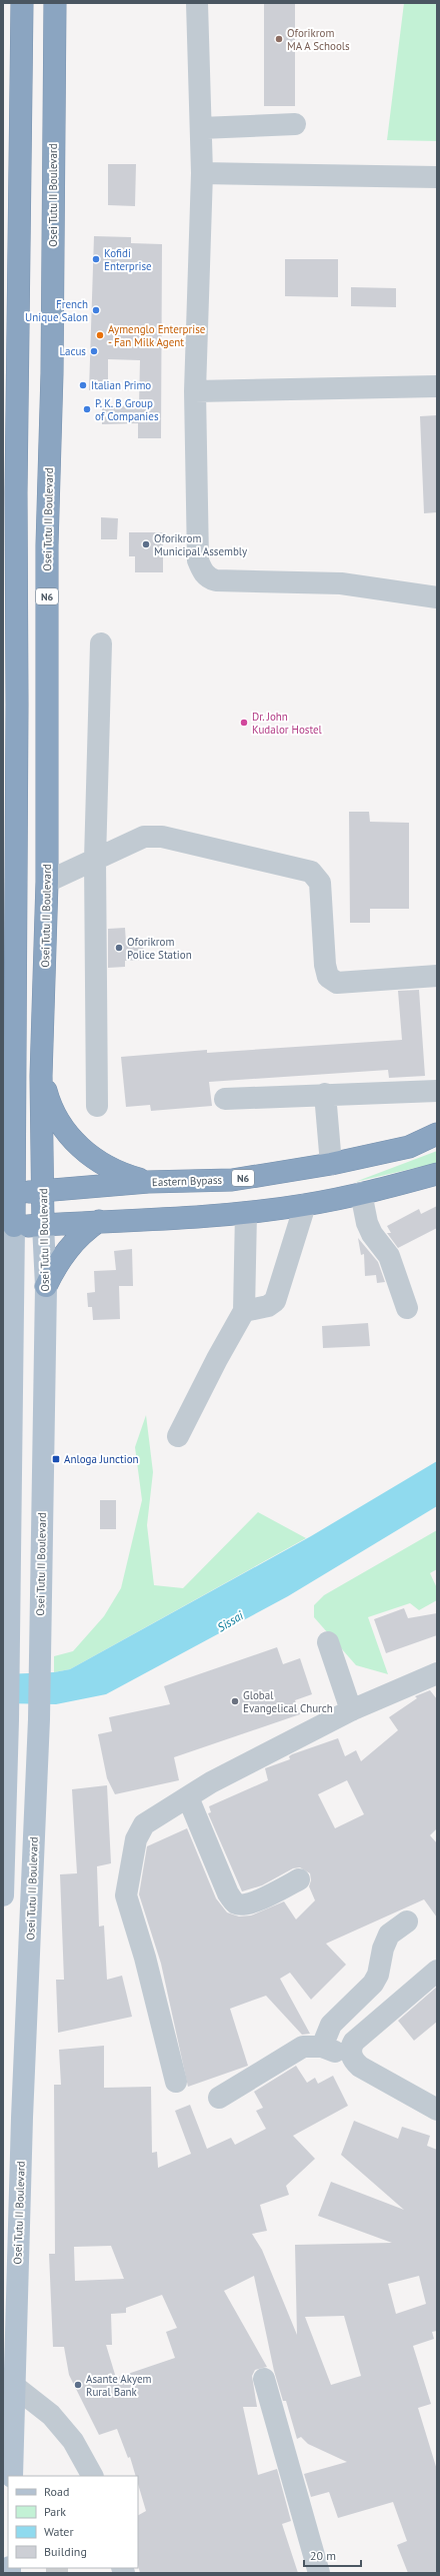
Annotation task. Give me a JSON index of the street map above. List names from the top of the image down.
{
  "streets": {
    "highway": ["Osei Tutu II Boulevard", "N6", "Eastern Bypass"]
  },
  "crossings": [
    ["Osei Tutu II Boulevard", "Eastern Bypass"]
  ],
  "water": ["Sissai"],
  "places": {
    "other": [
      "Oforikrom MA A Schools",
      "Kofidi Enterprise",
      "French Unique Salon",
      "Aymenglo Enterprise - Fan Milk Agent",
      "Lacus",
      "Italian Primo",
      "P. K. B Group of Companies",
      "Oforikrom Municipal Assembly",
      "Dr. John Kudalor Hostel",
      "Oforikrom Police Station",
      "Global Evangelical Church",
      "Asante Akyem Rural Bank"
    ],
    "transit": ["Anloga Junction"]
  },
  "legend": [
    "Road",
    "Park",
    "Water",
    "Building"
  ],
  "scale_bar": "20 m"
}
